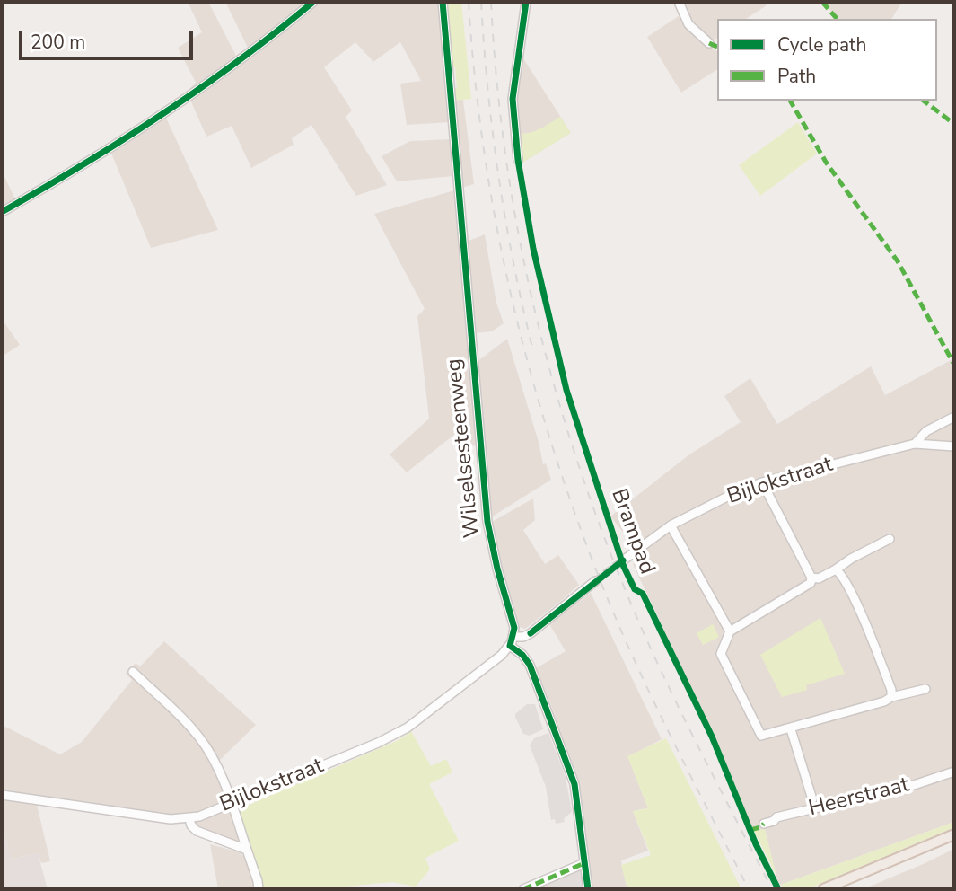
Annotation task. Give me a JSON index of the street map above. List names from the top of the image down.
{
  "streets": {
    "street": ["Wilselsesteenweg", "Bijlokstraat", "Heerstraat"],
    "cycle path": ["Brampad"]
  },
  "legend": ["Cycle path", "Path"],
  "scale_bar": "200 m"
}
